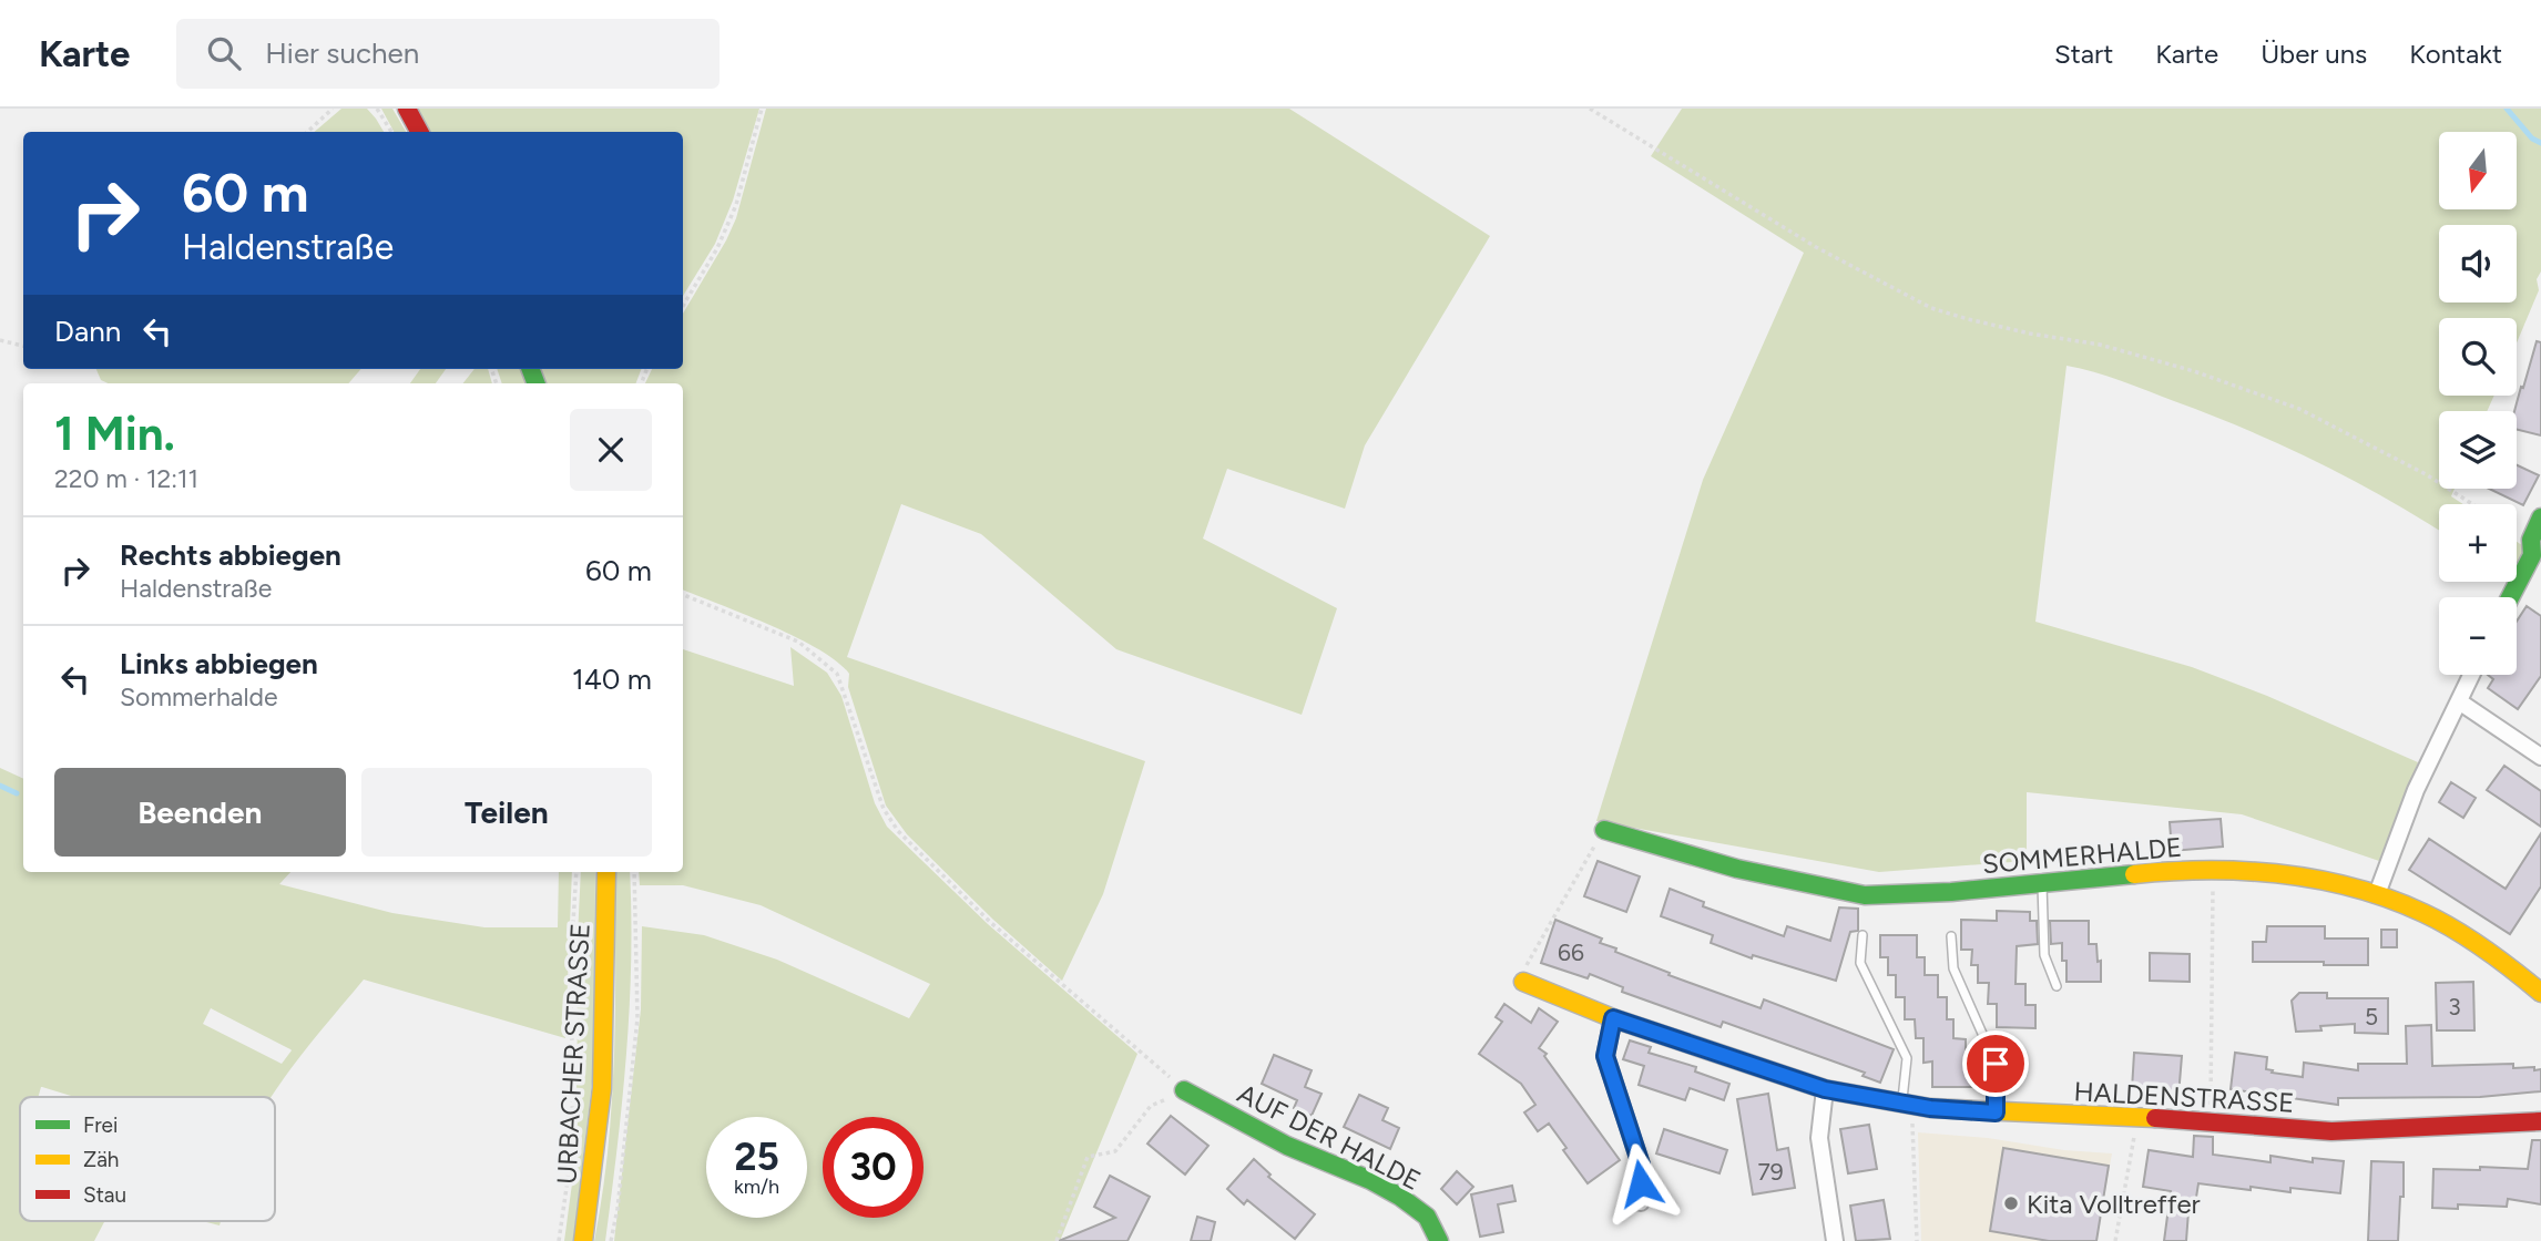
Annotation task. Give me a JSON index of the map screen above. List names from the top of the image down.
{
  "streets": {
    "street": [
      "SOMMERHALDE",
      "URBACHER STRASSE",
      "HALDENSTRASSE",
      "AUF DER HALDE"
    ]
  },
  "places": ["Kita Volltreffer"],
  "house_numbers": [
    "66",
    "3",
    "5",
    "79"
  ],
  "legend": ["Frei", "Zäh", "Stau"],
  "north": "bottom",
  "page": {
    "header": "Karte",
    "search": "Hier suchen",
    "nav": [
      "Start",
      "Karte",
      "Über uns",
      "Kontakt"
    ],
    "map_buttons": ["+", "−"],
    "turn": ["60 m", "Haldenstraße"],
    "then": "Dann",
    "heading": ["1 Min.", "220 m · 12:11"],
    "list": [
      {
        "name": "Rechts abbiegen",
        "note": "Haldenstraße",
        "value": "60 m"
      },
      {
        "name": "Links abbiegen",
        "note": "Sommerhalde",
        "value": "140 m"
      }
    ],
    "buttons": ["Beenden", "Teilen"],
    "speed": "25 km/h",
    "limit": "30"
  }
}
